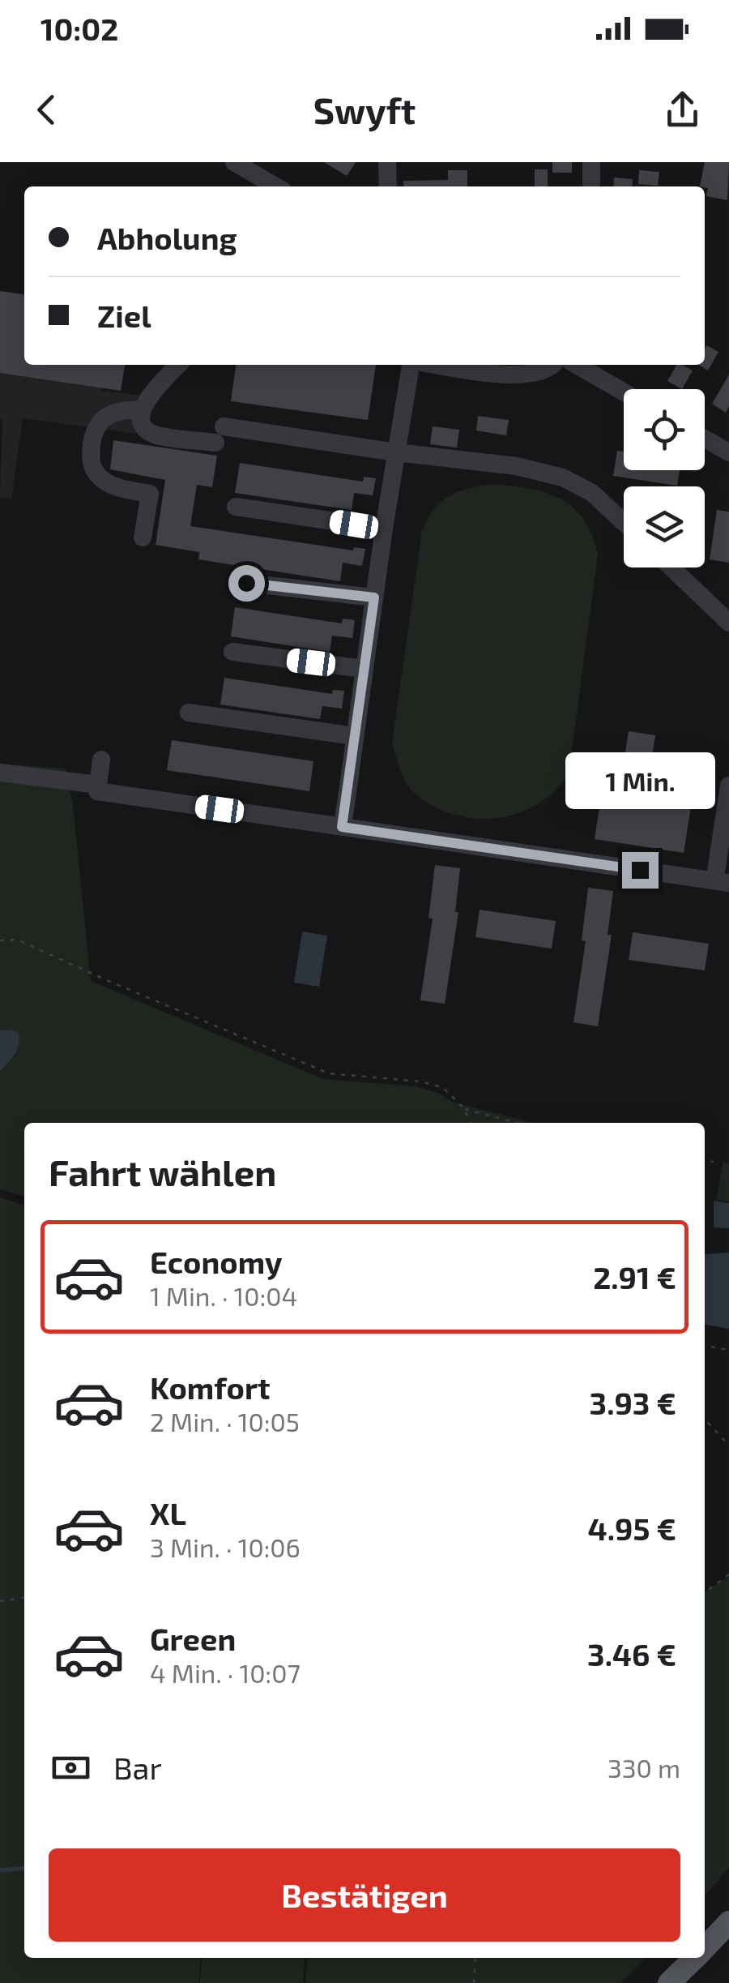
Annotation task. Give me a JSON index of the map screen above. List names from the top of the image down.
{
  "page": {
    "status": "10:02",
    "header": "Swyft",
    "banner": ["Abholung", "Ziel"],
    "bubble": "1 Min.",
    "heading": "Fahrt wählen",
    "list": [
      {
        "name": "Economy",
        "note": "1 Min. · 10:04",
        "value": "2.91 €"
      },
      {
        "name": "Komfort",
        "note": "2 Min. · 10:05",
        "value": "3.93 €"
      },
      {
        "name": "XL",
        "note": "3 Min. · 10:06",
        "value": "4.95 €"
      },
      {
        "name": "Green",
        "note": "4 Min. · 10:07",
        "value": "3.46 €"
      }
    ],
    "pay": ["Bar", "330 m"],
    "buttons": "Bestätigen"
  }
}
